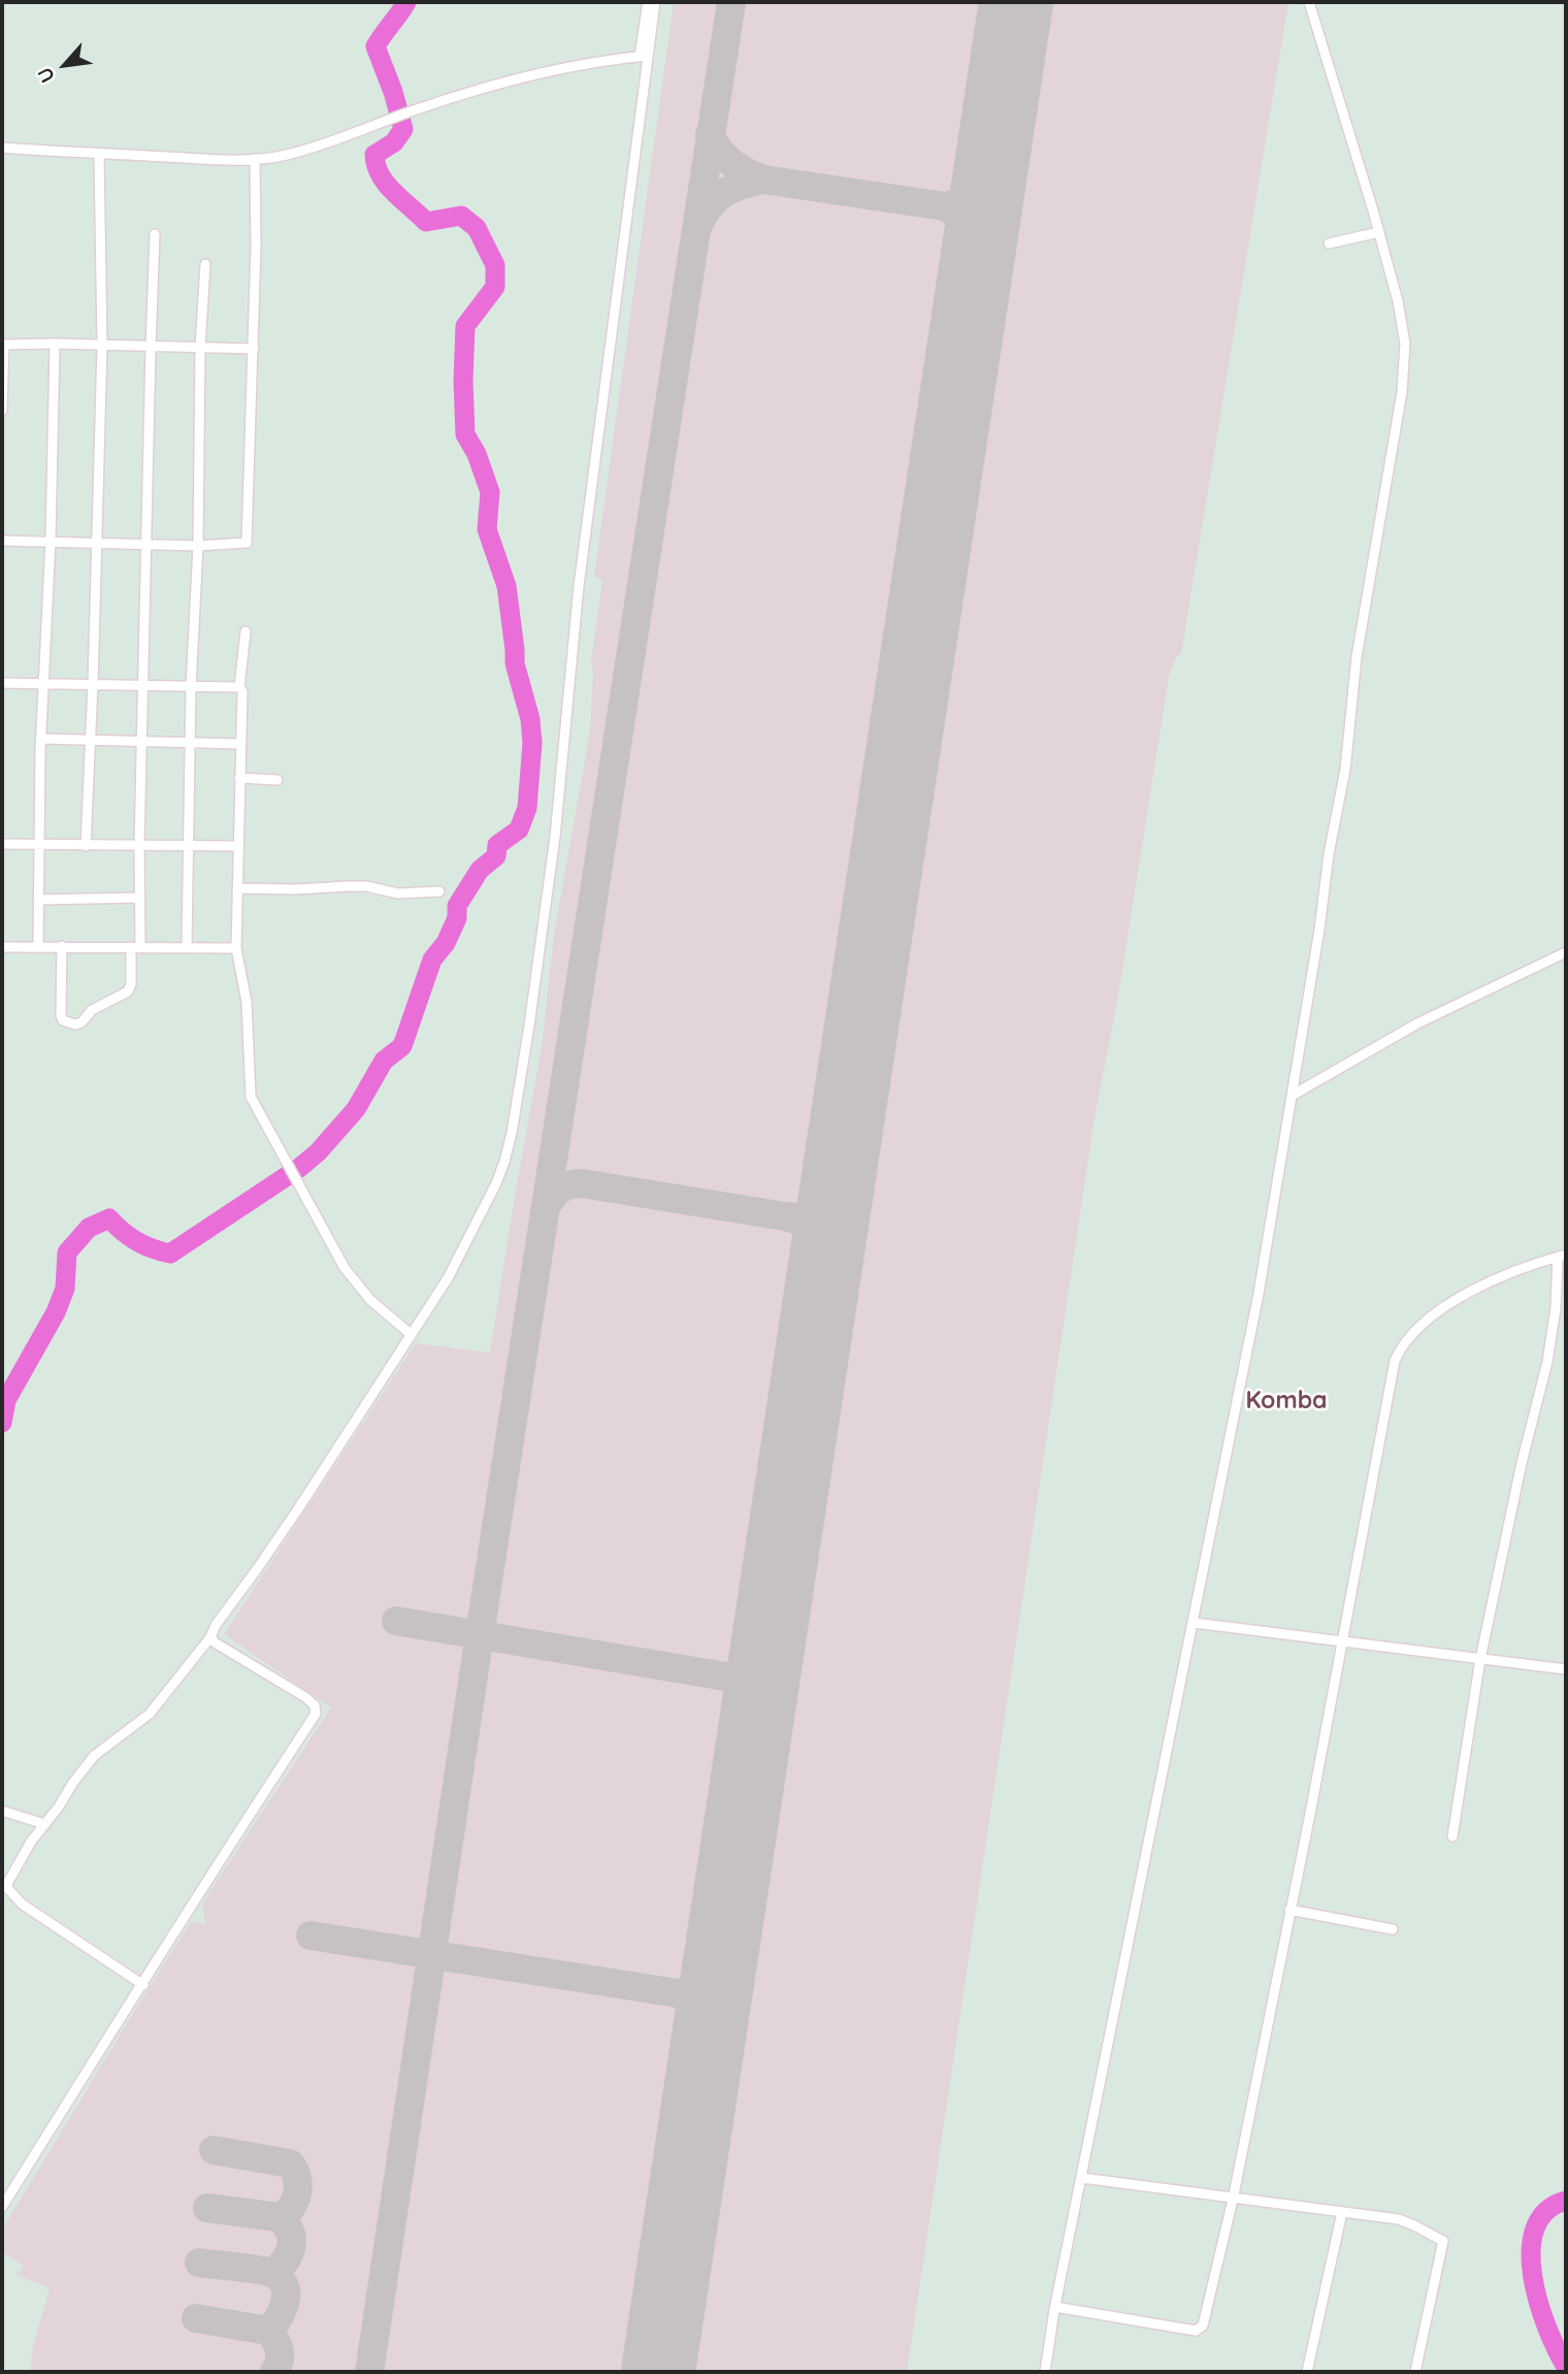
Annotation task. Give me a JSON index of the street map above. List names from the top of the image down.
{
  "districts": ["Komba"],
  "north": "bottom left"
}
